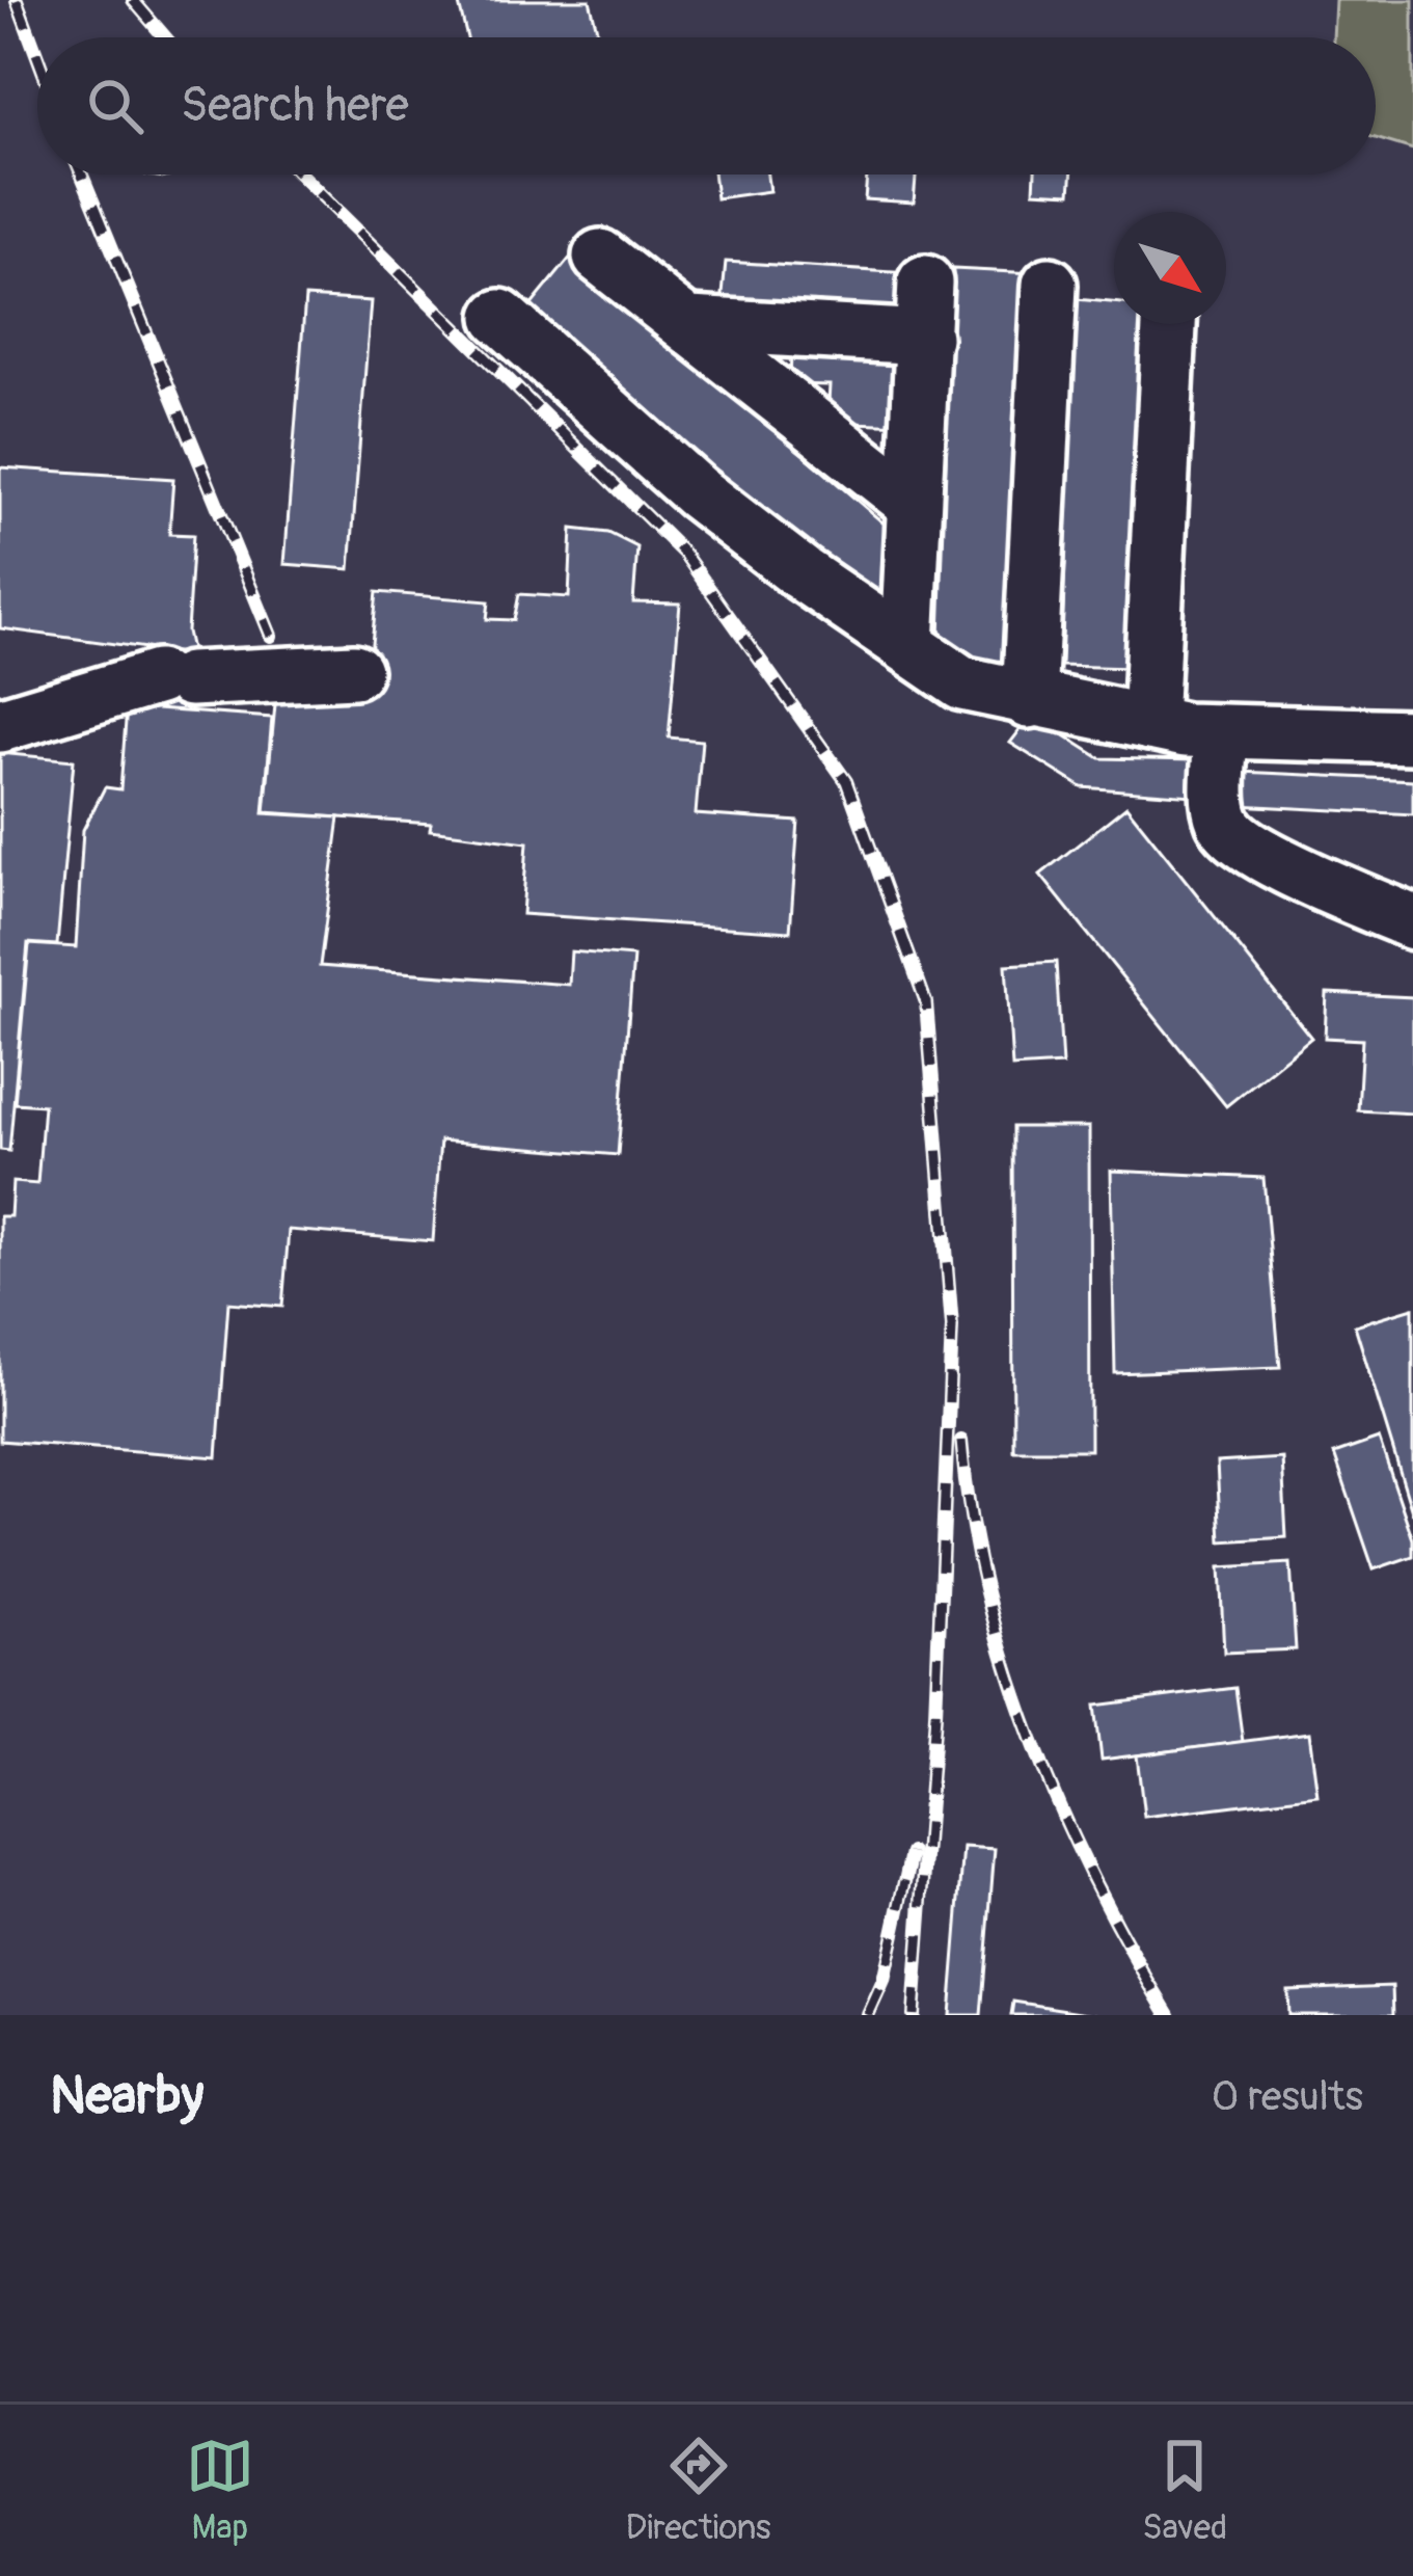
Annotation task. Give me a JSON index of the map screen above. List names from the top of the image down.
{
  "north": "bottom right",
  "page": {
    "search": "Search here",
    "heading": ["Nearby", "0 results"],
    "nav": ["Map", "Directions", "Saved"]
  }
}
